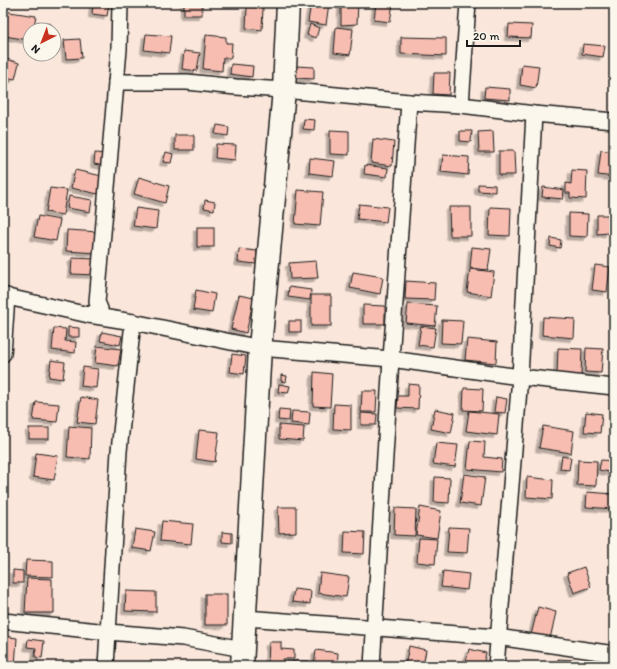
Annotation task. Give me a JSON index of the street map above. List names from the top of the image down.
{
  "scale_bar": "20 m",
  "north": "bottom left"
}
